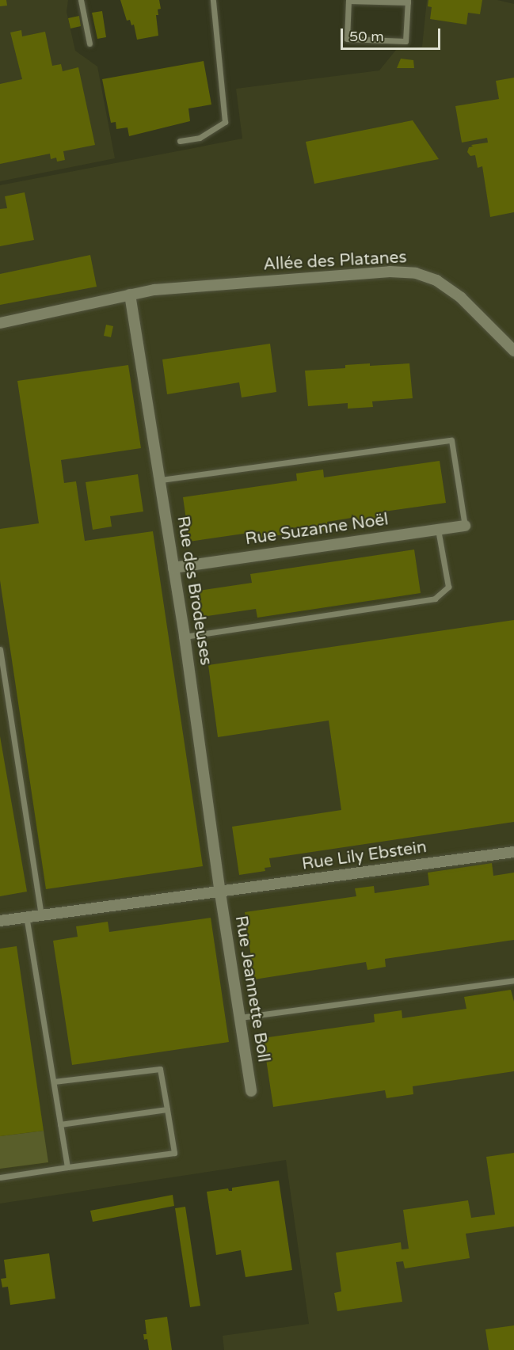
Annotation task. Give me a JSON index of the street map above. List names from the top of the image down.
{
  "streets": {
    "street": [
      "Allée des Platanes",
      "Rue Suzanne Noël",
      "Rue des Brodeuses",
      "Rue Lily Ebstein",
      "Rue Jeannette Boll"
    ]
  },
  "crossings": [
    ["Allée des Platanes", "Rue des Brodeuses"],
    ["Rue Suzanne Noël", "Rue des Brodeuses"],
    ["Rue des Brodeuses", "Rue Lily Ebstein"],
    ["Rue des Brodeuses", "Rue Jeannette Boll"],
    ["Rue Lily Ebstein", "Rue Jeannette Boll"]
  ],
  "scale_bar": "50 m"
}
